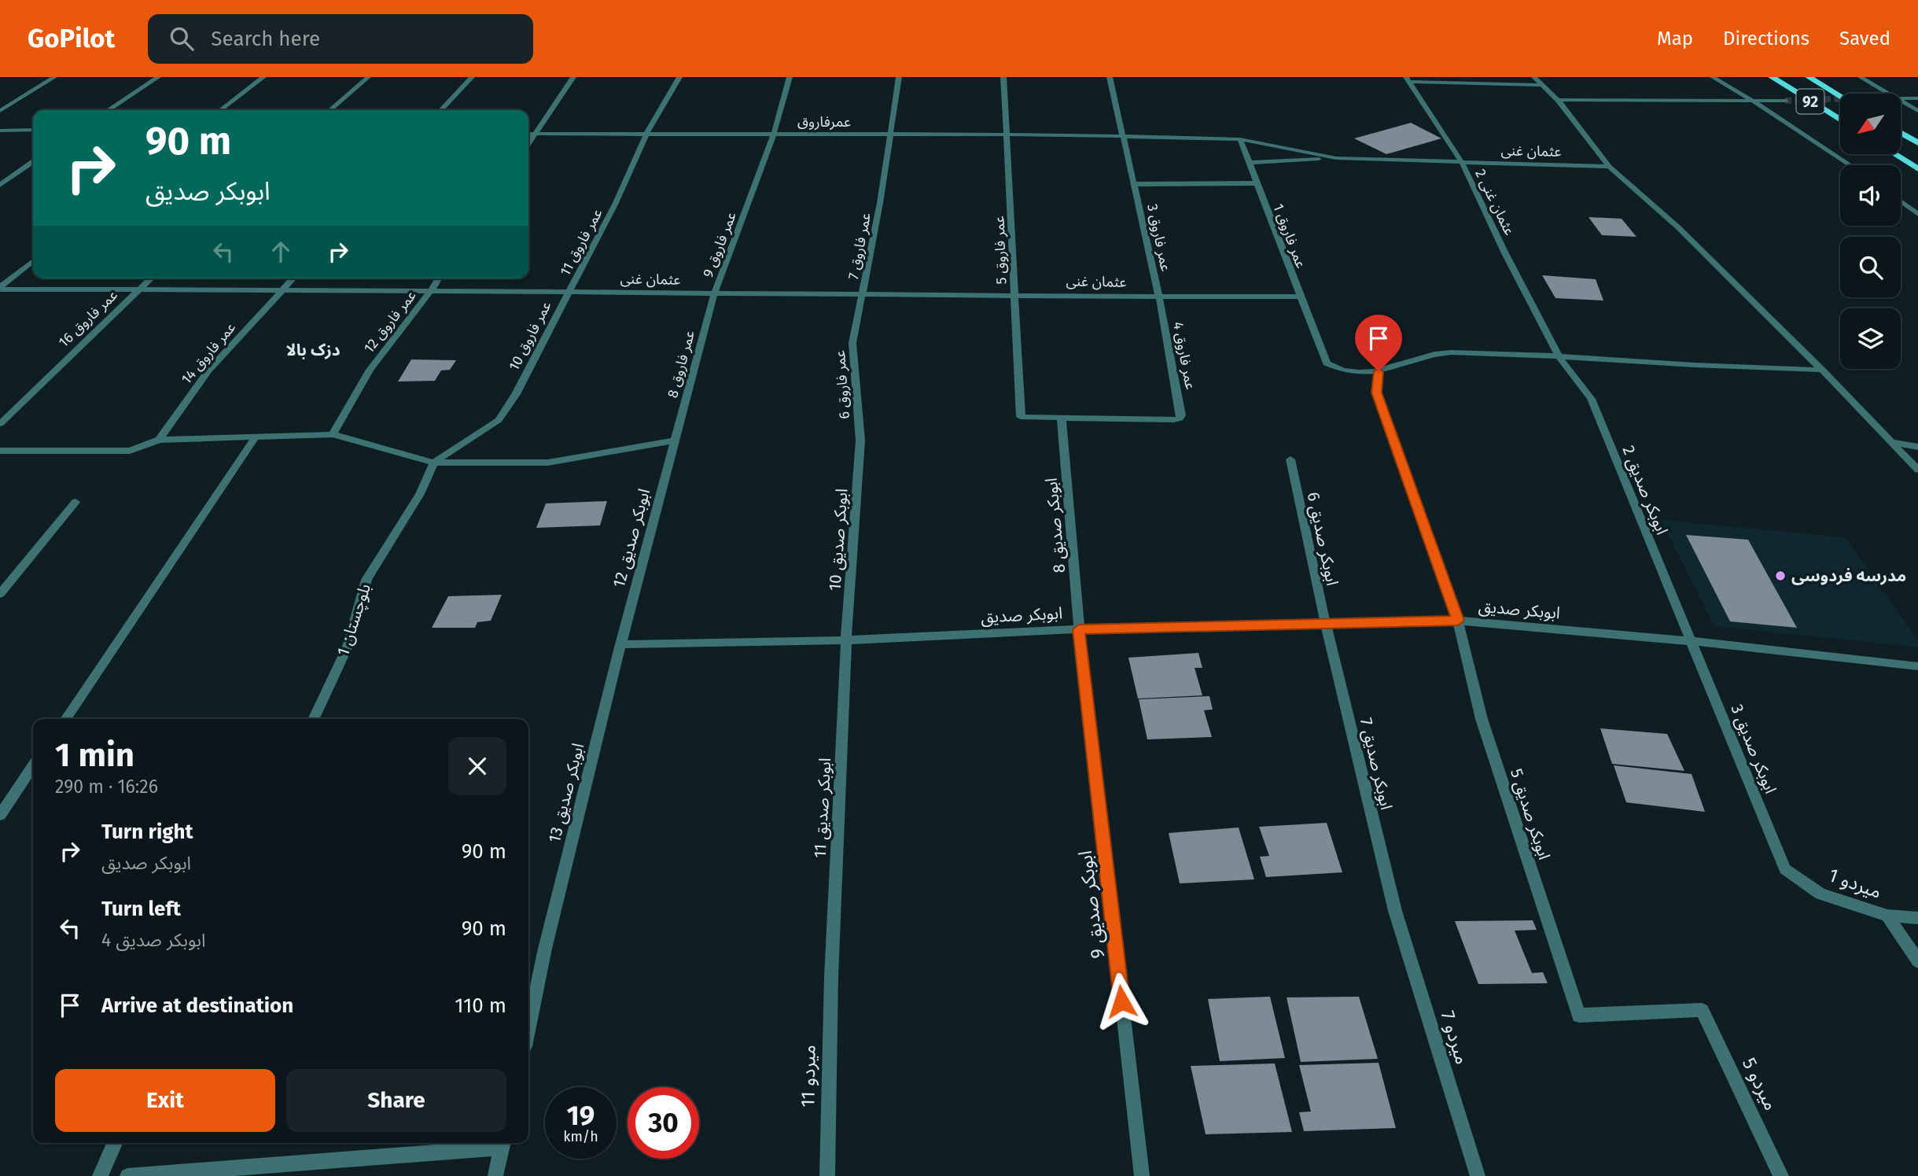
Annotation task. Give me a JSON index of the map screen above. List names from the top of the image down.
{
  "streets": {
    "highway": ["92"],
    "street": [
      "عمرفاروق",
      "عثمان غنی",
      "عثمان غنی 2",
      "عمر فاروق 1",
      "عمر فاروق 3",
      "عمر فاروق 11",
      "عمر فاروق 9",
      "عمر فاروق 7",
      "عمر فاروق 5",
      "عمر فاروق 16",
      "عمر فاروق 12",
      "عمر فاروق 10",
      "عمر فاروق 14",
      "عمر فاروق 4",
      "عمر فاروق 8",
      "عمر فاروق 6",
      "ابوبکر صدیق 2",
      "ابوبکر صدیق 8",
      "ابوبکر صدیق 12",
      "ابوبکر صدیق 6",
      "ابوبکر صدیق 10",
      "ابوبکر صدیق",
      "بلوچستان 1",
      "ابوبکر صدیق 3",
      "ابوبکر صدیق 7",
      "ابوبکر صدیق 13",
      "ابوبکر صدیق 11",
      "ابوبکر صدیق 5",
      "میردو 1",
      "ابوبکر صدیق 9",
      "میردو 7",
      "میردو 11",
      "میردو 5"
    ]
  },
  "crossings": [
    ["عمرفاروق", "عثمان غنی"],
    ["عمرفاروق", "عمر فاروق 3"],
    ["عمرفاروق", "عمر فاروق 11"],
    ["عمرفاروق", "عمر فاروق 9"],
    ["عمرفاروق", "عمر فاروق 7"],
    ["عمرفاروق", "عمر فاروق 5"],
    ["عثمان غنی", "عثمان غنی 2"],
    ["عثمان غنی", "عمر فاروق 1"],
    ["عثمان غنی", "عمر فاروق 3"],
    ["عثمان غنی", "عمر فاروق 11"],
    ["عثمان غنی", "عمر فاروق 9"],
    ["عثمان غنی", "عمر فاروق 7"],
    ["عثمان غنی", "عمر فاروق 5"],
    ["عثمان غنی", "عمر فاروق 16"],
    ["عثمان غنی", "عمر فاروق 12"],
    ["عثمان غنی", "عمر فاروق 10"],
    ["عثمان غنی", "عمر فاروق 14"],
    ["عثمان غنی", "عمر فاروق 4"],
    ["عثمان غنی", "عمر فاروق 8"],
    ["عثمان غنی", "عمر فاروق 6"],
    ["عثمان غنی 2", "ابوبکر صدیق 2"],
    ["عمر فاروق 1", "ابوبکر صدیق 5"],
    ["عمر فاروق 3", "عمر فاروق 4"],
    ["عمر فاروق 11", "عمر فاروق 10"],
    ["عمر فاروق 9", "عمر فاروق 8"],
    ["عمر فاروق 7", "عمر فاروق 6"],
    ["عمر فاروق 5", "عمر فاروق 4"],
    ["عمر فاروق 5", "ابوبکر صدیق 8"],
    ["عمر فاروق 10", "بلوچستان 1"],
    ["عمر فاروق 4", "ابوبکر صدیق 8"],
    ["عمر فاروق 8", "ابوبکر صدیق 12"],
    ["عمر فاروق 6", "ابوبکر صدیق 10"],
    ["ابوبکر صدیق 2", "ابوبکر صدیق"],
    ["ابوبکر صدیق 2", "ابوبکر صدیق 3"],
    ["ابوبکر صدیق 8", "ابوبکر صدیق"],
    ["ابوبکر صدیق 8", "ابوبکر صدیق 9"],
    ["ابوبکر صدیق 12", "ابوبکر صدیق"],
    ["ابوبکر صدیق 12", "ابوبکر صدیق 13"],
    ["ابوبکر صدیق 6", "ابوبکر صدیق"],
    ["ابوبکر صدیق 6", "ابوبکر صدیق 7"],
    ["ابوبکر صدیق 10", "ابوبکر صدیق"],
    ["ابوبکر صدیق 10", "ابوبکر صدیق 11"],
    ["ابوبکر صدیق", "ابوبکر صدیق 3"],
    ["ابوبکر صدیق", "ابوبکر صدیق 7"],
    ["ابوبکر صدیق", "ابوبکر صدیق 13"],
    ["ابوبکر صدیق", "ابوبکر صدیق 11"],
    ["ابوبکر صدیق", "ابوبکر صدیق 5"],
    ["ابوبکر صدیق", "ابوبکر صدیق 9"],
    ["ابوبکر صدیق 3", "میردو 1"],
    ["ابوبکر صدیق 7", "میردو 7"],
    ["ابوبکر صدیق 11", "میردو 11"],
    ["ابوبکر صدیق 5", "میردو 5"]
  ],
  "districts": ["دزک بالا"],
  "places": ["مدرسه فردوسی"],
  "north": "bottom left",
  "page": {
    "header": "GoPilot",
    "search": "Search here",
    "nav": ["Map", "Directions", "Saved"],
    "turn": ["90 m", "ابوبکر صدیق"],
    "heading": ["1 min", "290 m · 16:26"],
    "list": [
      {
        "name": "Turn right",
        "note": "ابوبکر صدیق",
        "value": "90 m"
      },
      {
        "name": "Turn left",
        "note": "ابوبکر صدیق 4",
        "value": "90 m"
      },
      {
        "name": "Arrive at destination",
        "value": "110 m"
      }
    ],
    "buttons": ["Exit", "Share"],
    "speed": "19 km/h",
    "limit": "30"
  }
}
